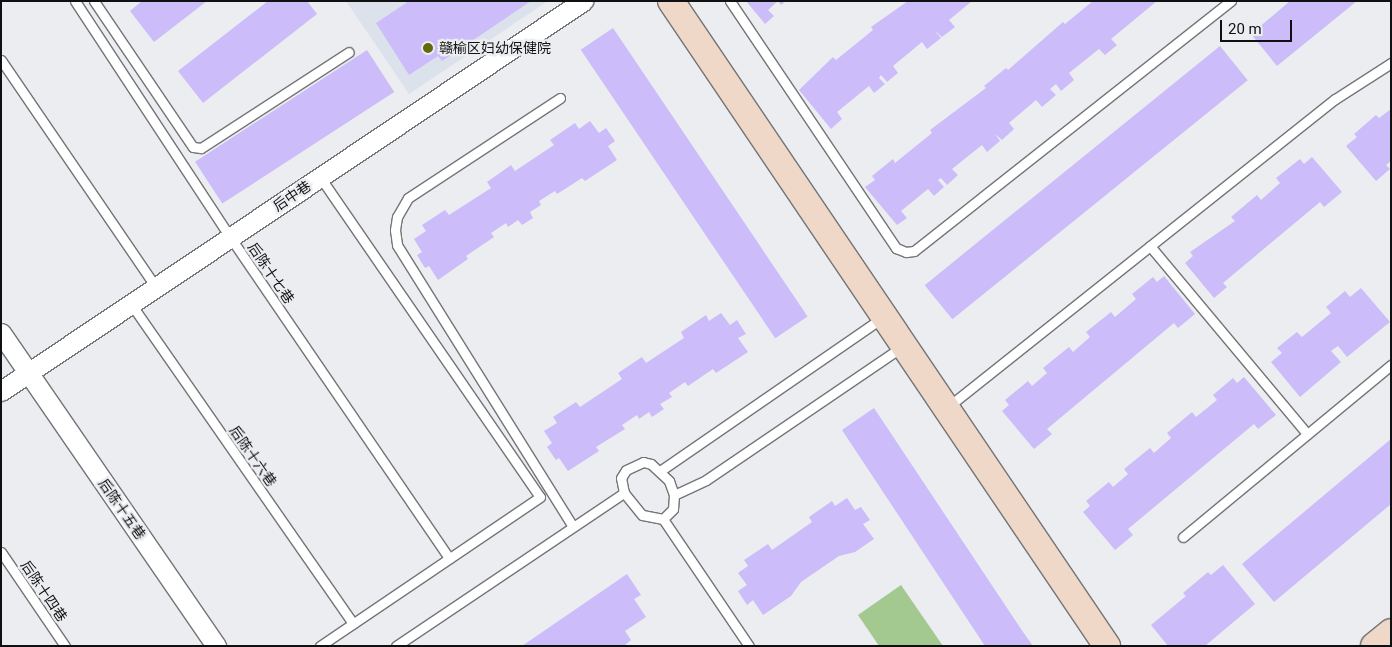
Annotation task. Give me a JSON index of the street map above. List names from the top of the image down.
{
  "streets": {
    "street": ["后中巷", "后陈十五巷"],
    "lane": ["后陈十七巷", "后陈十六巷", "后陈十四巷"]
  },
  "crossings": [
    ["后中巷", "后陈十七巷"],
    ["后中巷", "后陈十六巷"],
    ["后中巷", "后陈十五巷"]
  ],
  "places": ["赣榆区妇幼保健院"],
  "scale_bar": "20 m"
}
